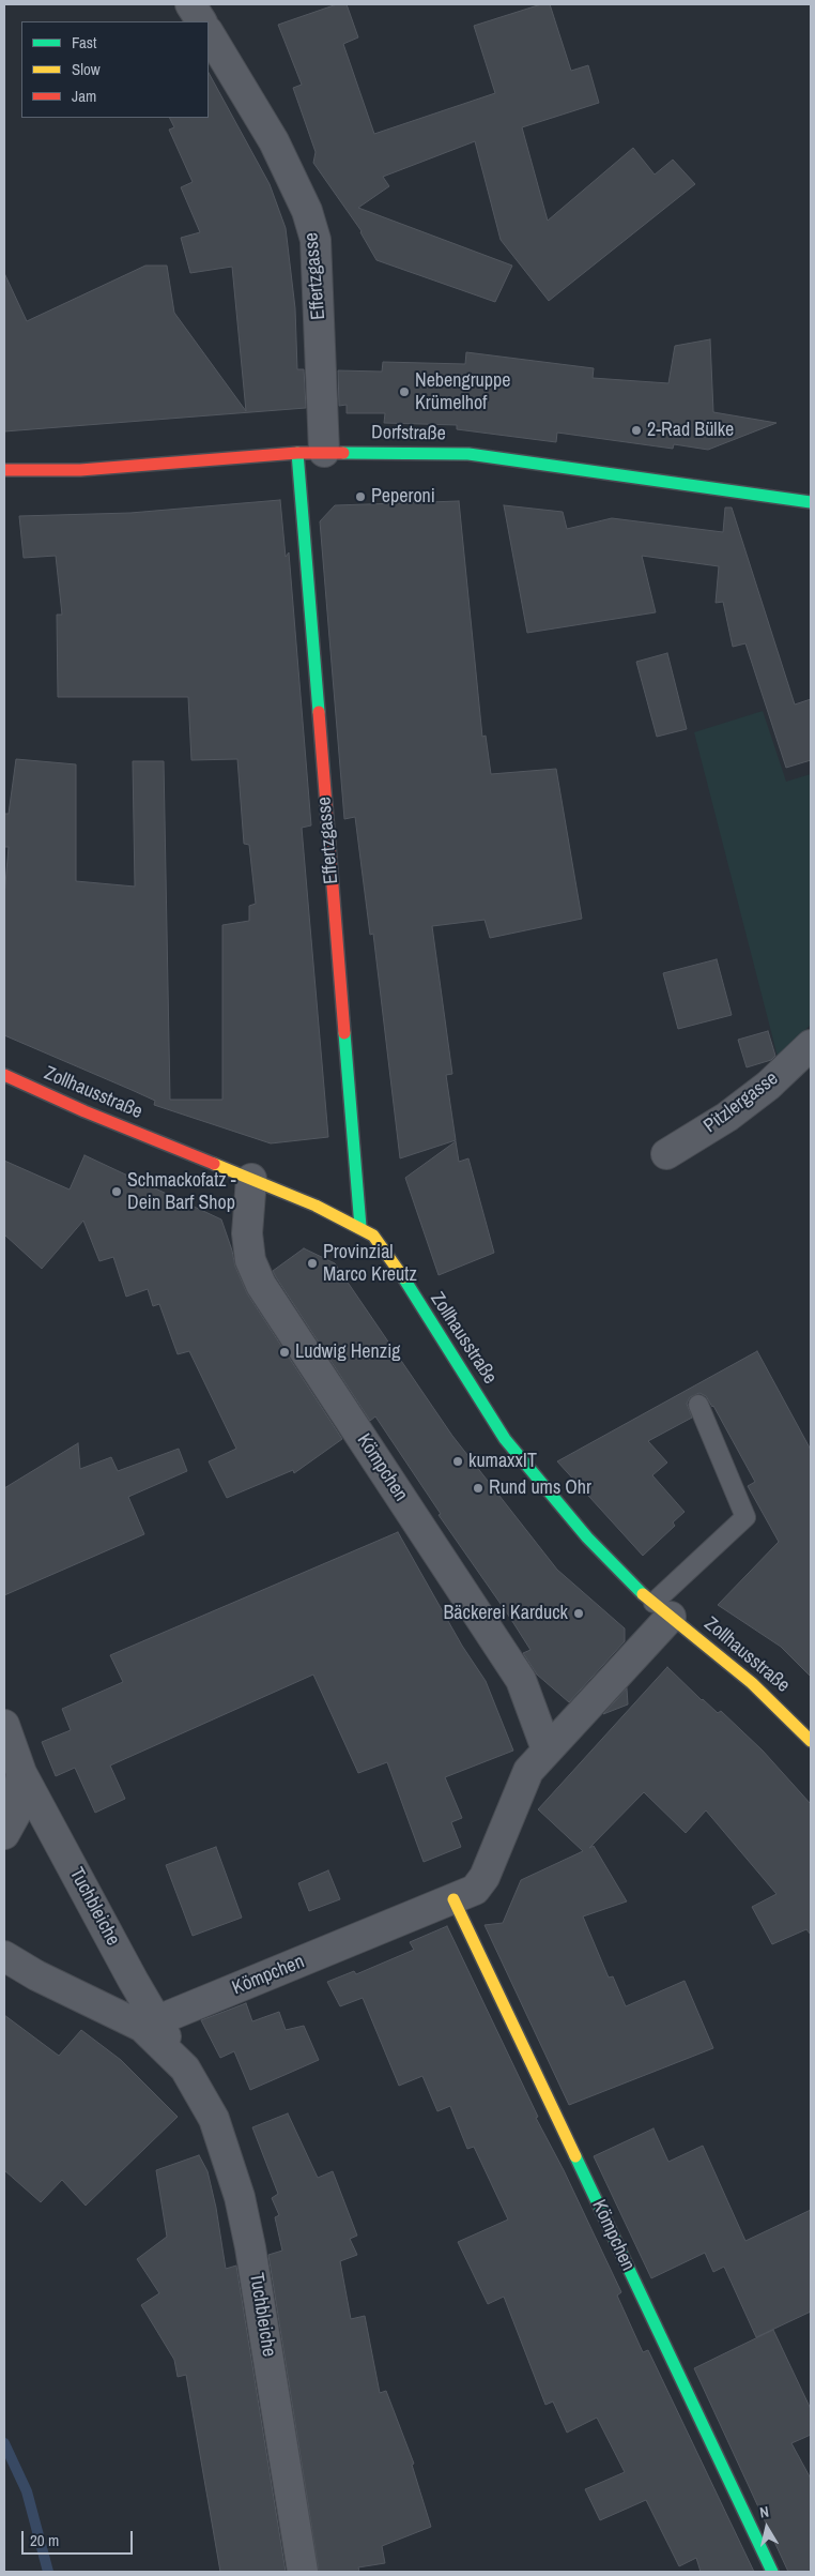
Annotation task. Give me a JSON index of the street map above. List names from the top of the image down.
{
  "streets": {
    "street": [
      "Effertzgasse",
      "Dorfstraße",
      "Zollhausstraße",
      "Pitzlergasse",
      "Kömpchen",
      "Tuchbleiche"
    ]
  },
  "crossings": [
    ["Effertzgasse", "Dorfstraße"],
    ["Effertzgasse", "Zollhausstraße"],
    ["Zollhausstraße", "Kömpchen"],
    ["Kömpchen", "Tuchbleiche"]
  ],
  "places": [
    "Nebengruppe Krümelhof",
    "2-Rad Bülke",
    "Peperoni",
    "Schmackofatz - Dein Barf Shop",
    "Provinzial Marco Kreutz",
    "Ludwig Henzig",
    "kumaxxIT",
    "Rund ums Ohr",
    "Bäckerei Karduck"
  ],
  "legend": ["Fast", "Slow", "Jam"],
  "scale_bar": "20 m",
  "north": "top"
}
